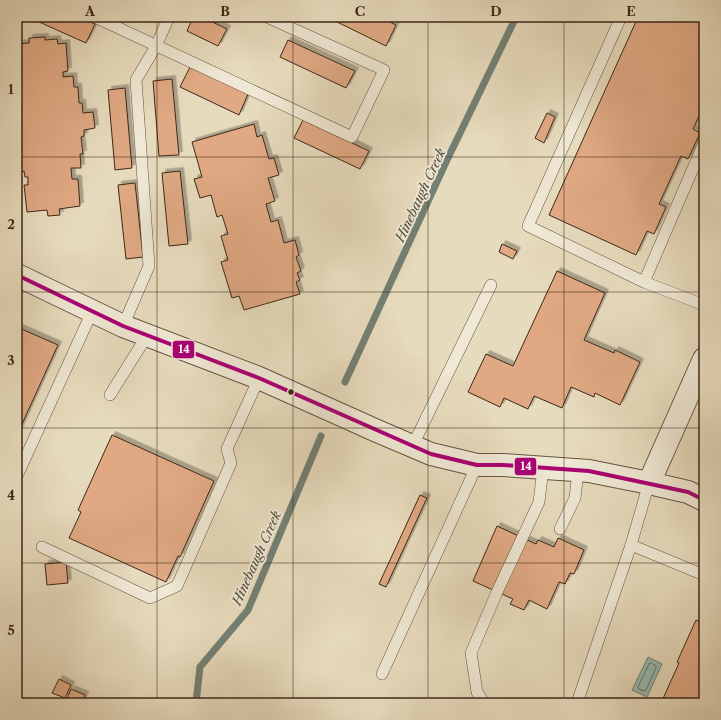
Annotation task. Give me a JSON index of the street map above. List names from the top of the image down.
{
  "water": ["Hinebaugh Creek"],
  "lines": ["transit line 14"],
  "grid": {
    "columns": [
      "A",
      "B",
      "C",
      "D",
      "E"
    ],
    "rows": [
      "1",
      "2",
      "3",
      "4",
      "5"
    ]
  }
}
